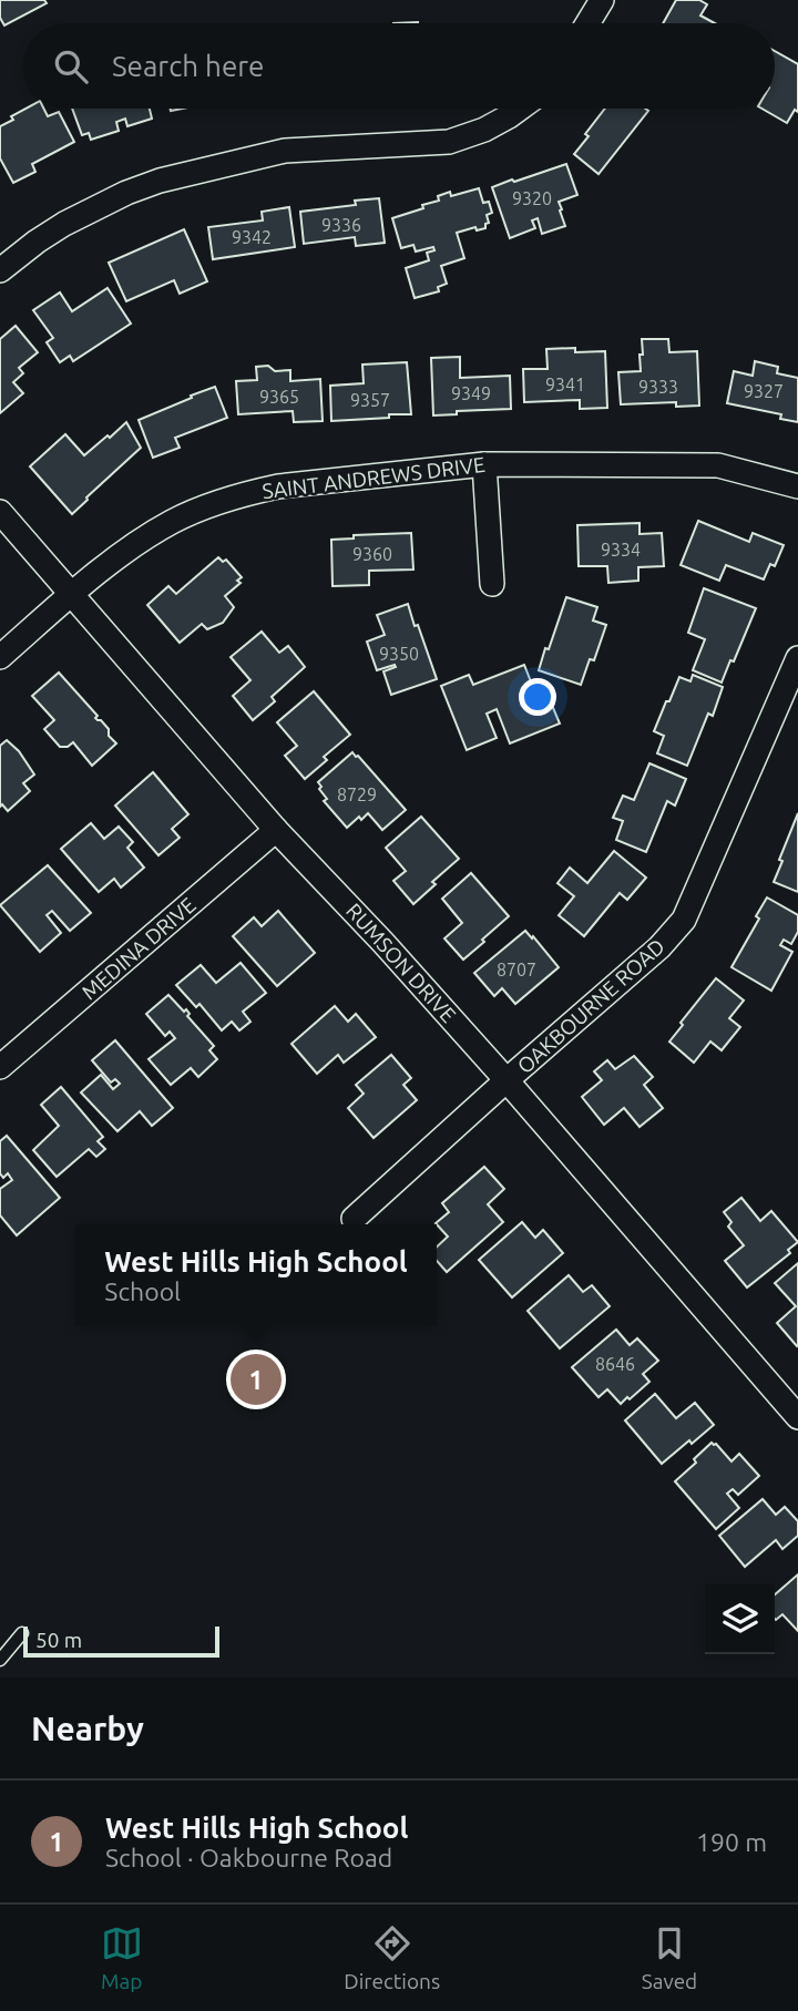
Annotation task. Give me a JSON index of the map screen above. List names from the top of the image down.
{
  "streets": {
    "street": [
      "SAINT ANDREWS DRIVE",
      "MEDINA DRIVE",
      "RUMSON DRIVE",
      "OAKBOURNE ROAD"
    ]
  },
  "crossings": [
    ["SAINT ANDREWS DRIVE", "RUMSON DRIVE"],
    ["MEDINA DRIVE", "RUMSON DRIVE"],
    ["RUMSON DRIVE", "OAKBOURNE ROAD"]
  ],
  "house_numbers": [
    "9320",
    "9336",
    "9342",
    "9341",
    "9333",
    "9327",
    "9349",
    "9365",
    "9357",
    "9334",
    "9360",
    "9350",
    "8729",
    "8707",
    "8646"
  ],
  "scale_bar": "50 m",
  "page": {
    "search": "Search here",
    "popup": ["West Hills High School", "School"],
    "pins": "1",
    "scale": "50 m",
    "heading": "Nearby",
    "list": [
      {
        "mark": "1",
        "name": "West Hills High School",
        "note": "School · Oakbourne Road",
        "value": "190 m"
      }
    ],
    "nav": ["Map", "Directions", "Saved"]
  }
}
